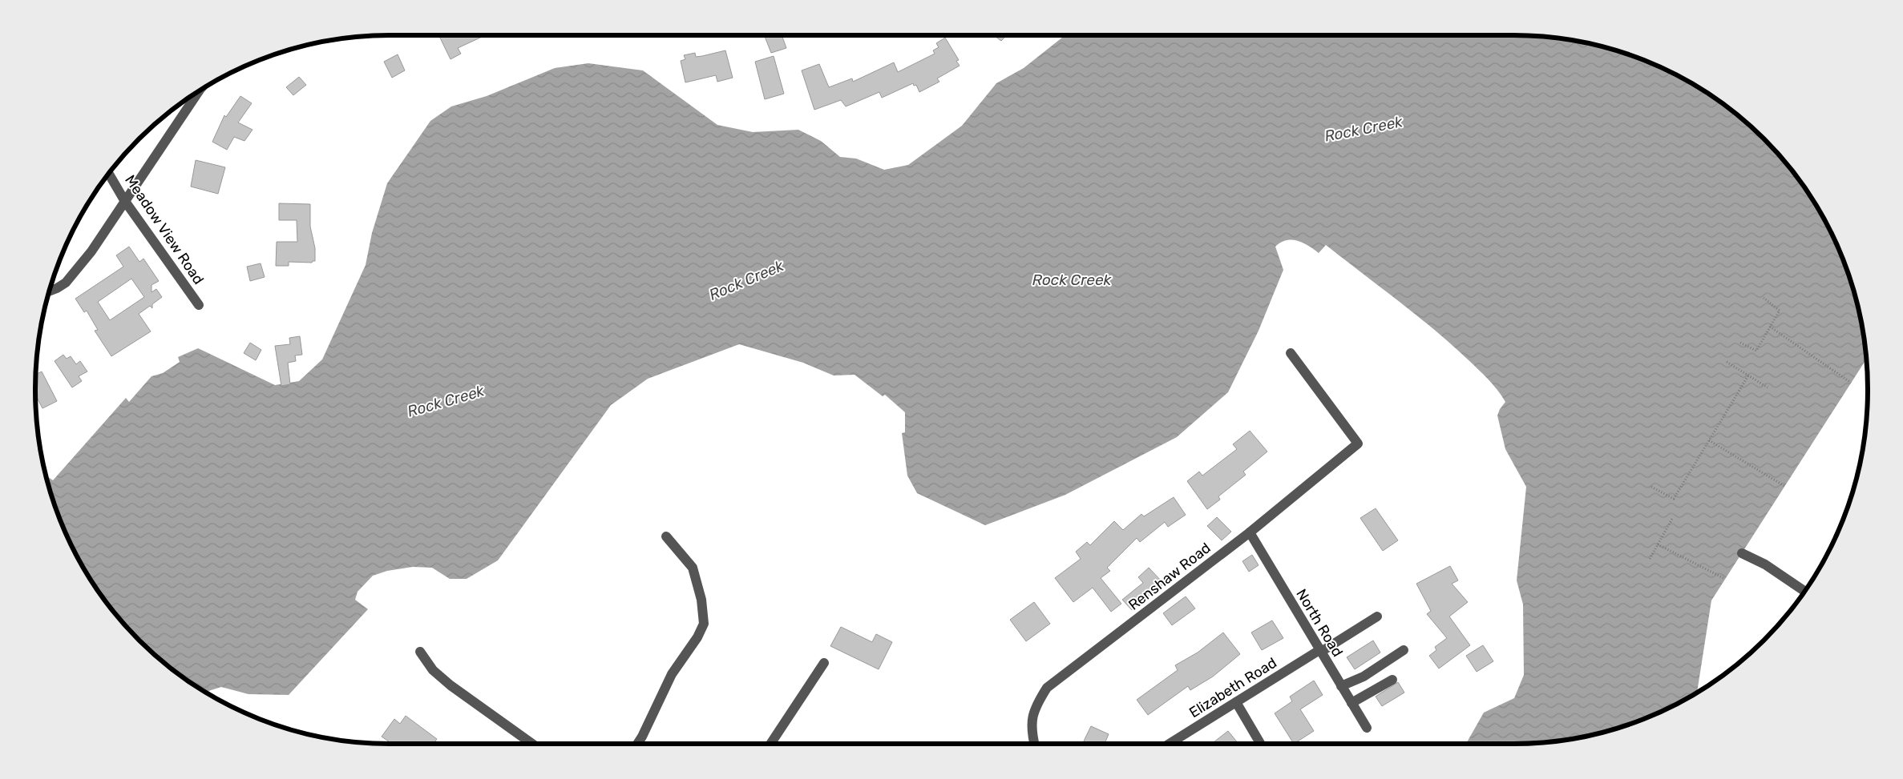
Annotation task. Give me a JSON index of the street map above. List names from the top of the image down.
{
  "streets": {
    "street": [
      "Meadow View Road",
      "Renshaw Road",
      "North Road",
      "Elizabeth Road"
    ]
  },
  "crossings": [
    ["Renshaw Road", "North Road"],
    ["North Road", "Elizabeth Road"]
  ],
  "water": ["Rock Creek"]
}
